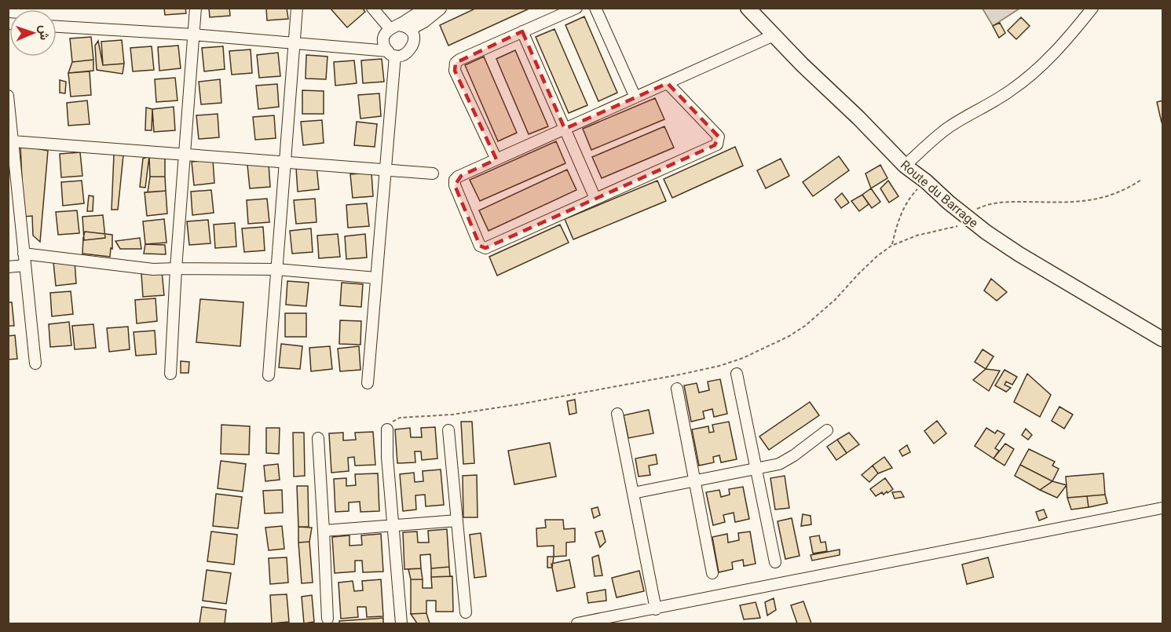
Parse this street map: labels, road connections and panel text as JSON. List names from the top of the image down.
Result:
{
  "streets": {
    "main road": ["Route du Barrage"]
  },
  "north": "right"
}
